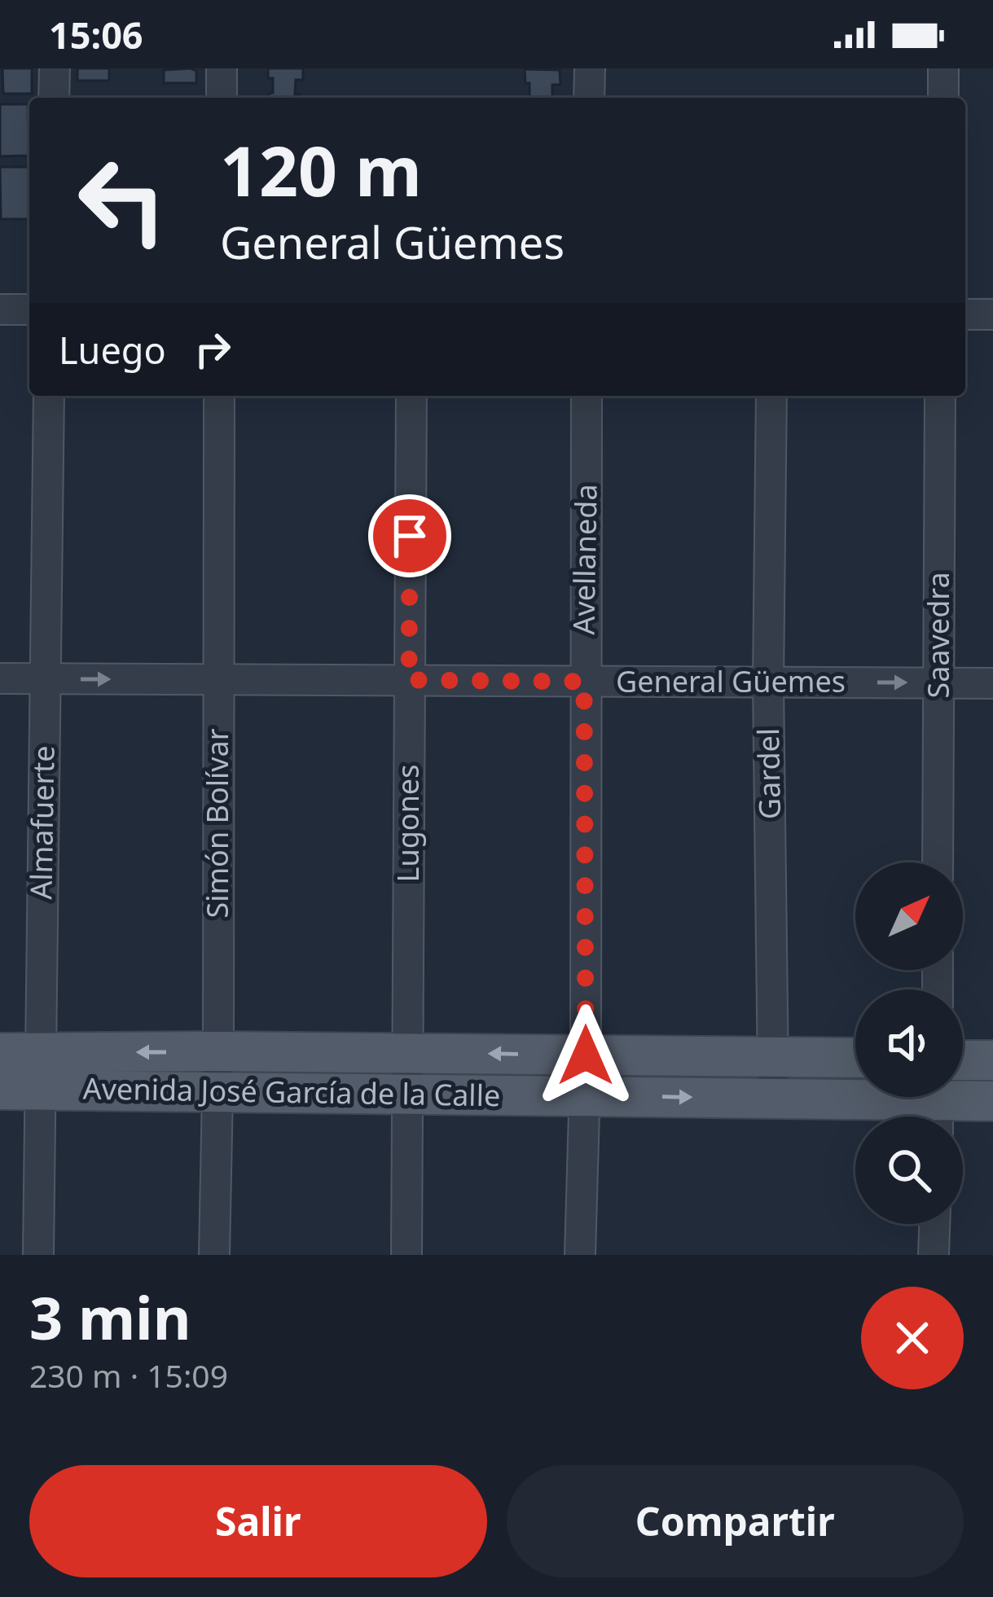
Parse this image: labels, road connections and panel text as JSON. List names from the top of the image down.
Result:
{
  "streets": {
    "main road": ["Avenida José García de la Calle"],
    "street": [
      "Avellaneda",
      "Saavedra",
      "General Güemes",
      "Gardel",
      "Almafuerte",
      "Simón Bolívar",
      "Lugones"
    ]
  },
  "crossings": [
    ["Avellaneda", "General Güemes"],
    ["Avellaneda", "Avenida José García de la Calle"],
    ["Saavedra", "General Güemes"],
    ["General Güemes", "Gardel"],
    ["General Güemes", "Almafuerte"],
    ["General Güemes", "Simón Bolívar"],
    ["General Güemes", "Lugones"],
    ["Gardel", "Avenida José García de la Calle"],
    ["Almafuerte", "Avenida José García de la Calle"],
    ["Simón Bolívar", "Avenida José García de la Calle"],
    ["Lugones", "Avenida José García de la Calle"]
  ],
  "north": "top right",
  "page": {
    "status": "15:06",
    "turn": ["120 m", "General Güemes"],
    "then": "Luego",
    "heading": ["3 min", "230 m · 15:09"],
    "buttons": ["Salir", "Compartir"]
  }
}
